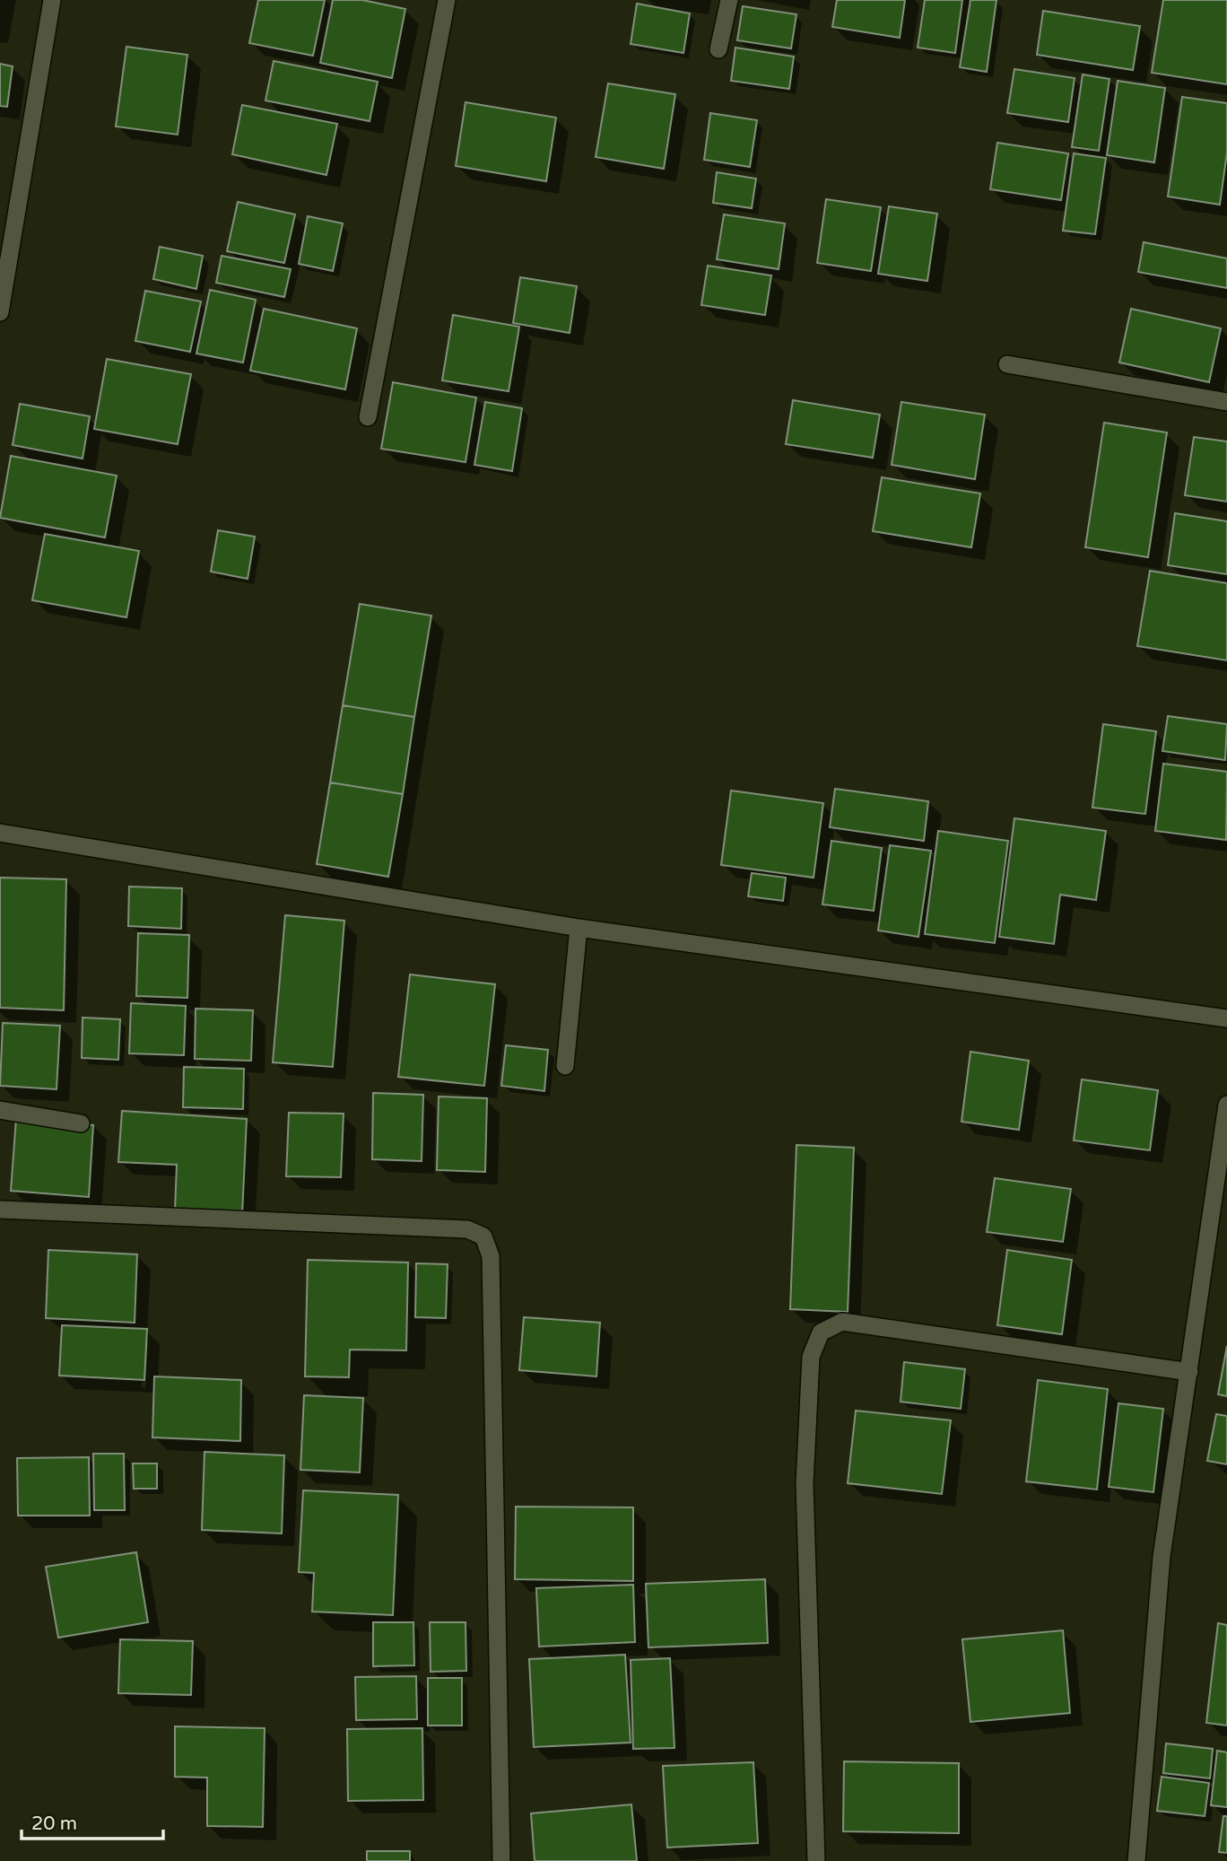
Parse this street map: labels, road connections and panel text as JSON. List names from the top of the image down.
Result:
{
  "scale_bar": "20 m"
}
